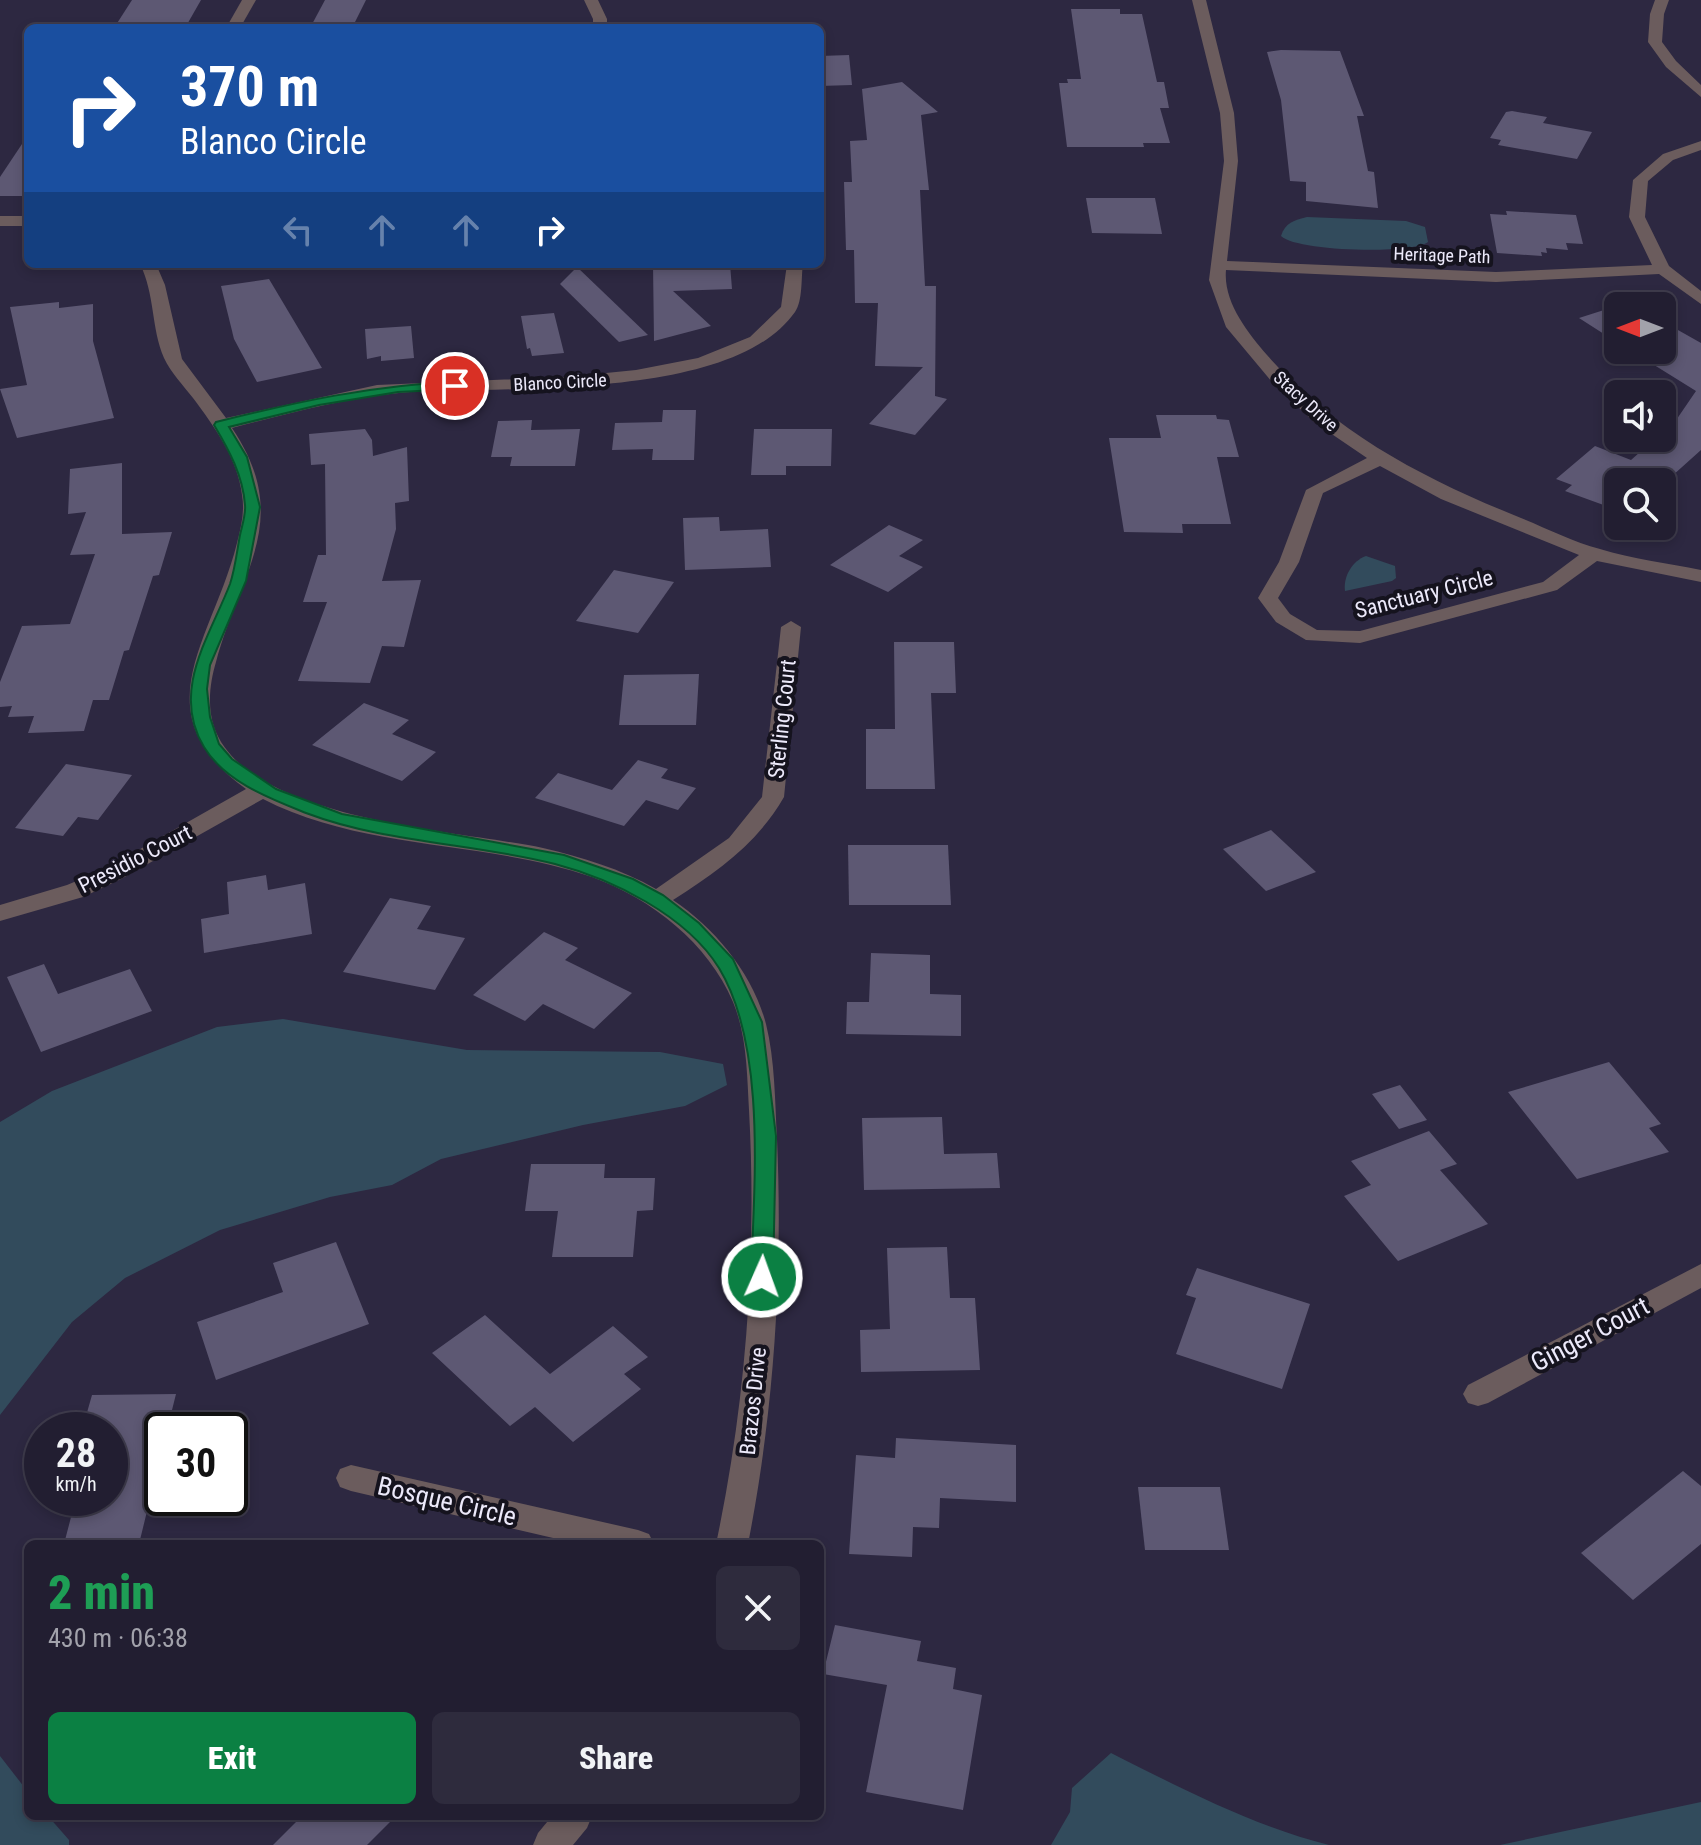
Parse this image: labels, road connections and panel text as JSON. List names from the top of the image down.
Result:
{
  "streets": {
    "street": [
      "Heritage Path",
      "Blanco Circle",
      "Stacy Drive",
      "Sanctuary Circle",
      "Sterling Court",
      "Presidio Court",
      "Ginger Court",
      "Brazos Drive",
      "Bosque Circle"
    ]
  },
  "crossings": [
    ["Heritage Path", "Stacy Drive"],
    ["Blanco Circle", "Brazos Drive"],
    ["Stacy Drive", "Sanctuary Circle"],
    ["Sterling Court", "Brazos Drive"],
    ["Presidio Court", "Brazos Drive"]
  ],
  "north": "left",
  "page": {
    "turn": ["370 m", "Blanco Circle"],
    "speed": "28 km/h",
    "limit": "30",
    "heading": ["2 min", "430 m · 06:38"],
    "buttons": ["Exit", "Share"]
  }
}
